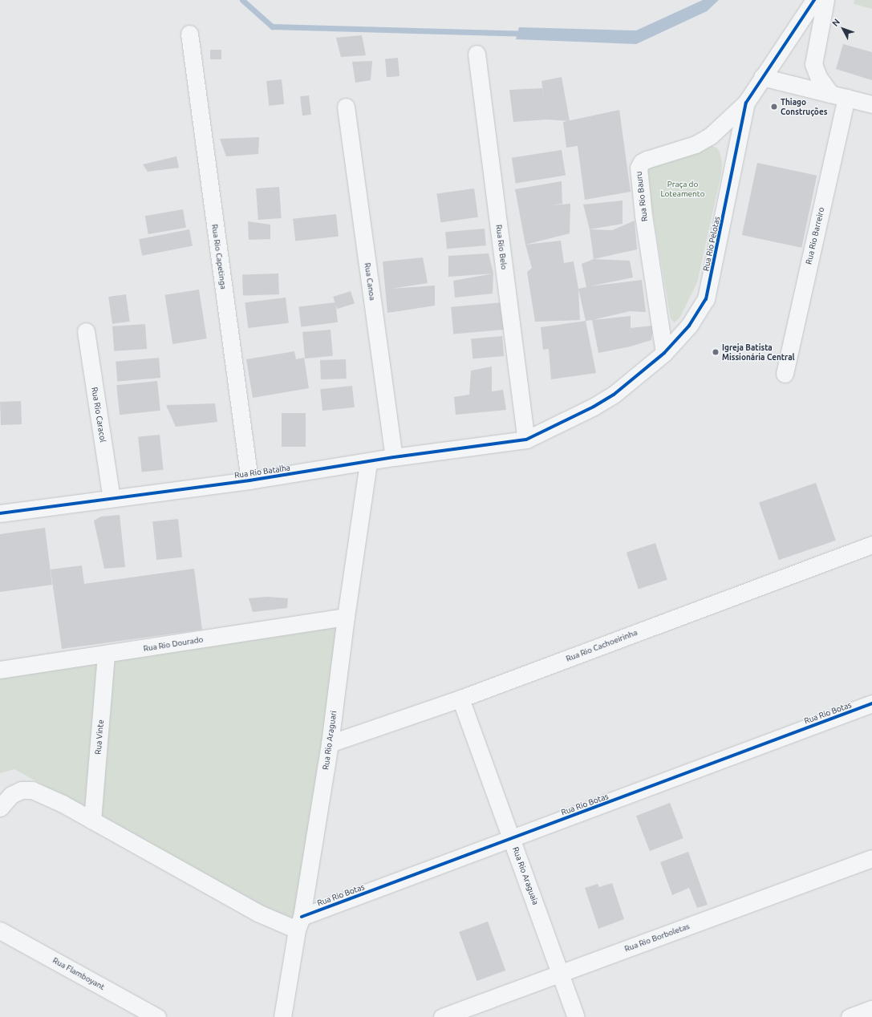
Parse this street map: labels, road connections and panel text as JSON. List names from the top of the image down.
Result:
{
  "streets": {
    "street": [
      "Rua Rio Bauru",
      "Rua Rio Barreiro",
      "Rua Rio Pelotas",
      "Rua Rio Belo",
      "Rua Rio Capetinga",
      "Rua Canoa",
      "Rua Rio Caracol",
      "Rua Rio Batalha",
      "Rua Rio Dourado",
      "Rua Rio Cachoeirinha",
      "Rua Rio Botas",
      "Rua Vinte",
      "Rua Rio Araguari",
      "Rua Rio Araguaia",
      "Rua Rio Borboletas",
      "Rua Flamboyant"
    ]
  },
  "crossings": [
    ["Rua Rio Bauru", "Rua Rio Pelotas"],
    ["Rua Rio Pelotas", "Rua Rio Belo"],
    ["Rua Rio Pelotas", "Rua Rio Batalha"],
    ["Rua Rio Belo", "Rua Rio Batalha"],
    ["Rua Rio Capetinga", "Rua Rio Batalha"],
    ["Rua Canoa", "Rua Rio Batalha"],
    ["Rua Rio Caracol", "Rua Rio Batalha"],
    ["Rua Rio Batalha", "Rua Rio Araguari"],
    ["Rua Rio Dourado", "Rua Vinte"],
    ["Rua Rio Dourado", "Rua Rio Araguari"],
    ["Rua Rio Cachoeirinha", "Rua Rio Araguari"],
    ["Rua Rio Cachoeirinha", "Rua Rio Araguaia"],
    ["Rua Rio Botas", "Rua Rio Araguari"],
    ["Rua Rio Botas", "Rua Rio Araguaia"],
    ["Rua Rio Araguaia", "Rua Rio Borboletas"]
  ],
  "parks": ["Praça do Loteamento"],
  "places": ["Thiago Construções", "Igreja Batista Missionária Central"],
  "north": "top left"
}
